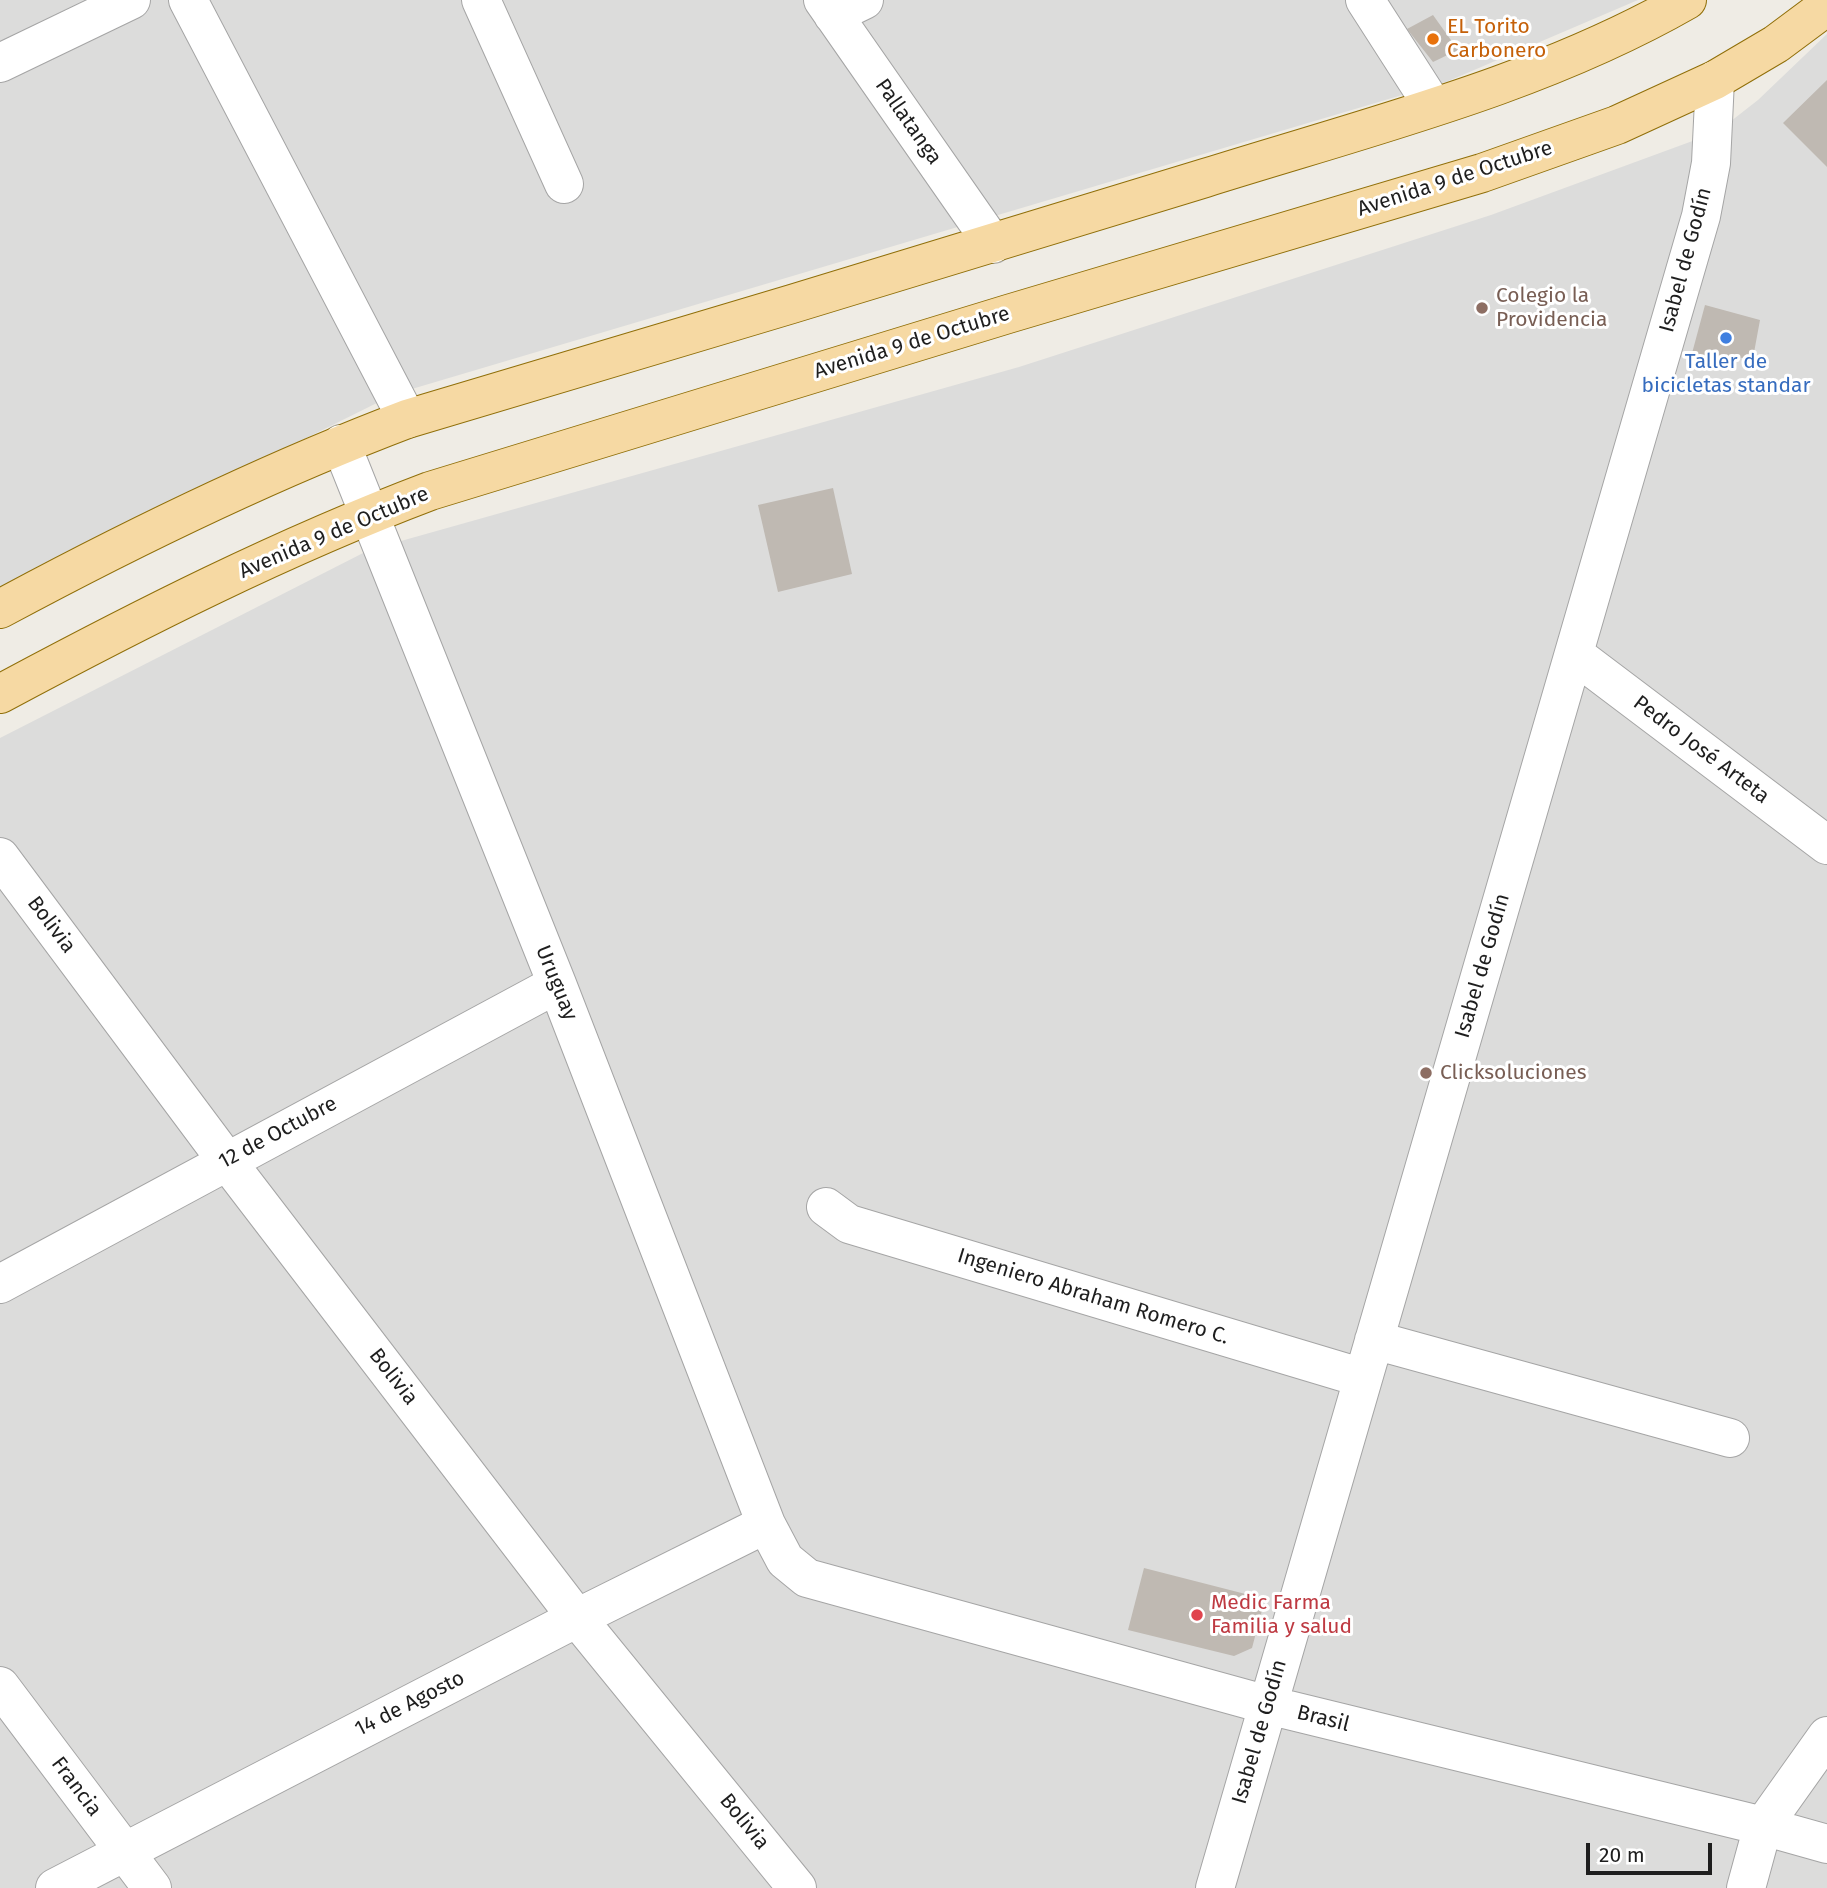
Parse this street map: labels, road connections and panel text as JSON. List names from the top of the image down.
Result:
{
  "streets": {
    "main road": ["Avenida 9 de Octubre"],
    "street": [
      "Pallatanga",
      "Isabel de Godín",
      "Pedro José Arteta",
      "Bolivia",
      "Uruguay",
      "12 de Octubre",
      "Ingeniero Abraham Romero C.",
      "14 de Agosto",
      "Brasil",
      "Francia"
    ]
  },
  "crossings": [
    ["Avenida 9 de Octubre", "Isabel de Godín"],
    ["Avenida 9 de Octubre", "Uruguay"],
    ["Isabel de Godín", "Pedro José Arteta"],
    ["Isabel de Godín", "Ingeniero Abraham Romero C."],
    ["Isabel de Godín", "Brasil"],
    ["Bolivia", "12 de Octubre"],
    ["Bolivia", "14 de Agosto"],
    ["Uruguay", "12 de Octubre"],
    ["Uruguay", "14 de Agosto"],
    ["Uruguay", "Brasil"],
    ["14 de Agosto", "Brasil"],
    ["14 de Agosto", "Francia"]
  ],
  "places": [
    "EL Torito Carbonero",
    "Colegio la Providencia",
    "Taller de bicicletas standar",
    "Clicksoluciones",
    "Medic Farma Familia y salud"
  ],
  "scale_bar": "20 m"
}
